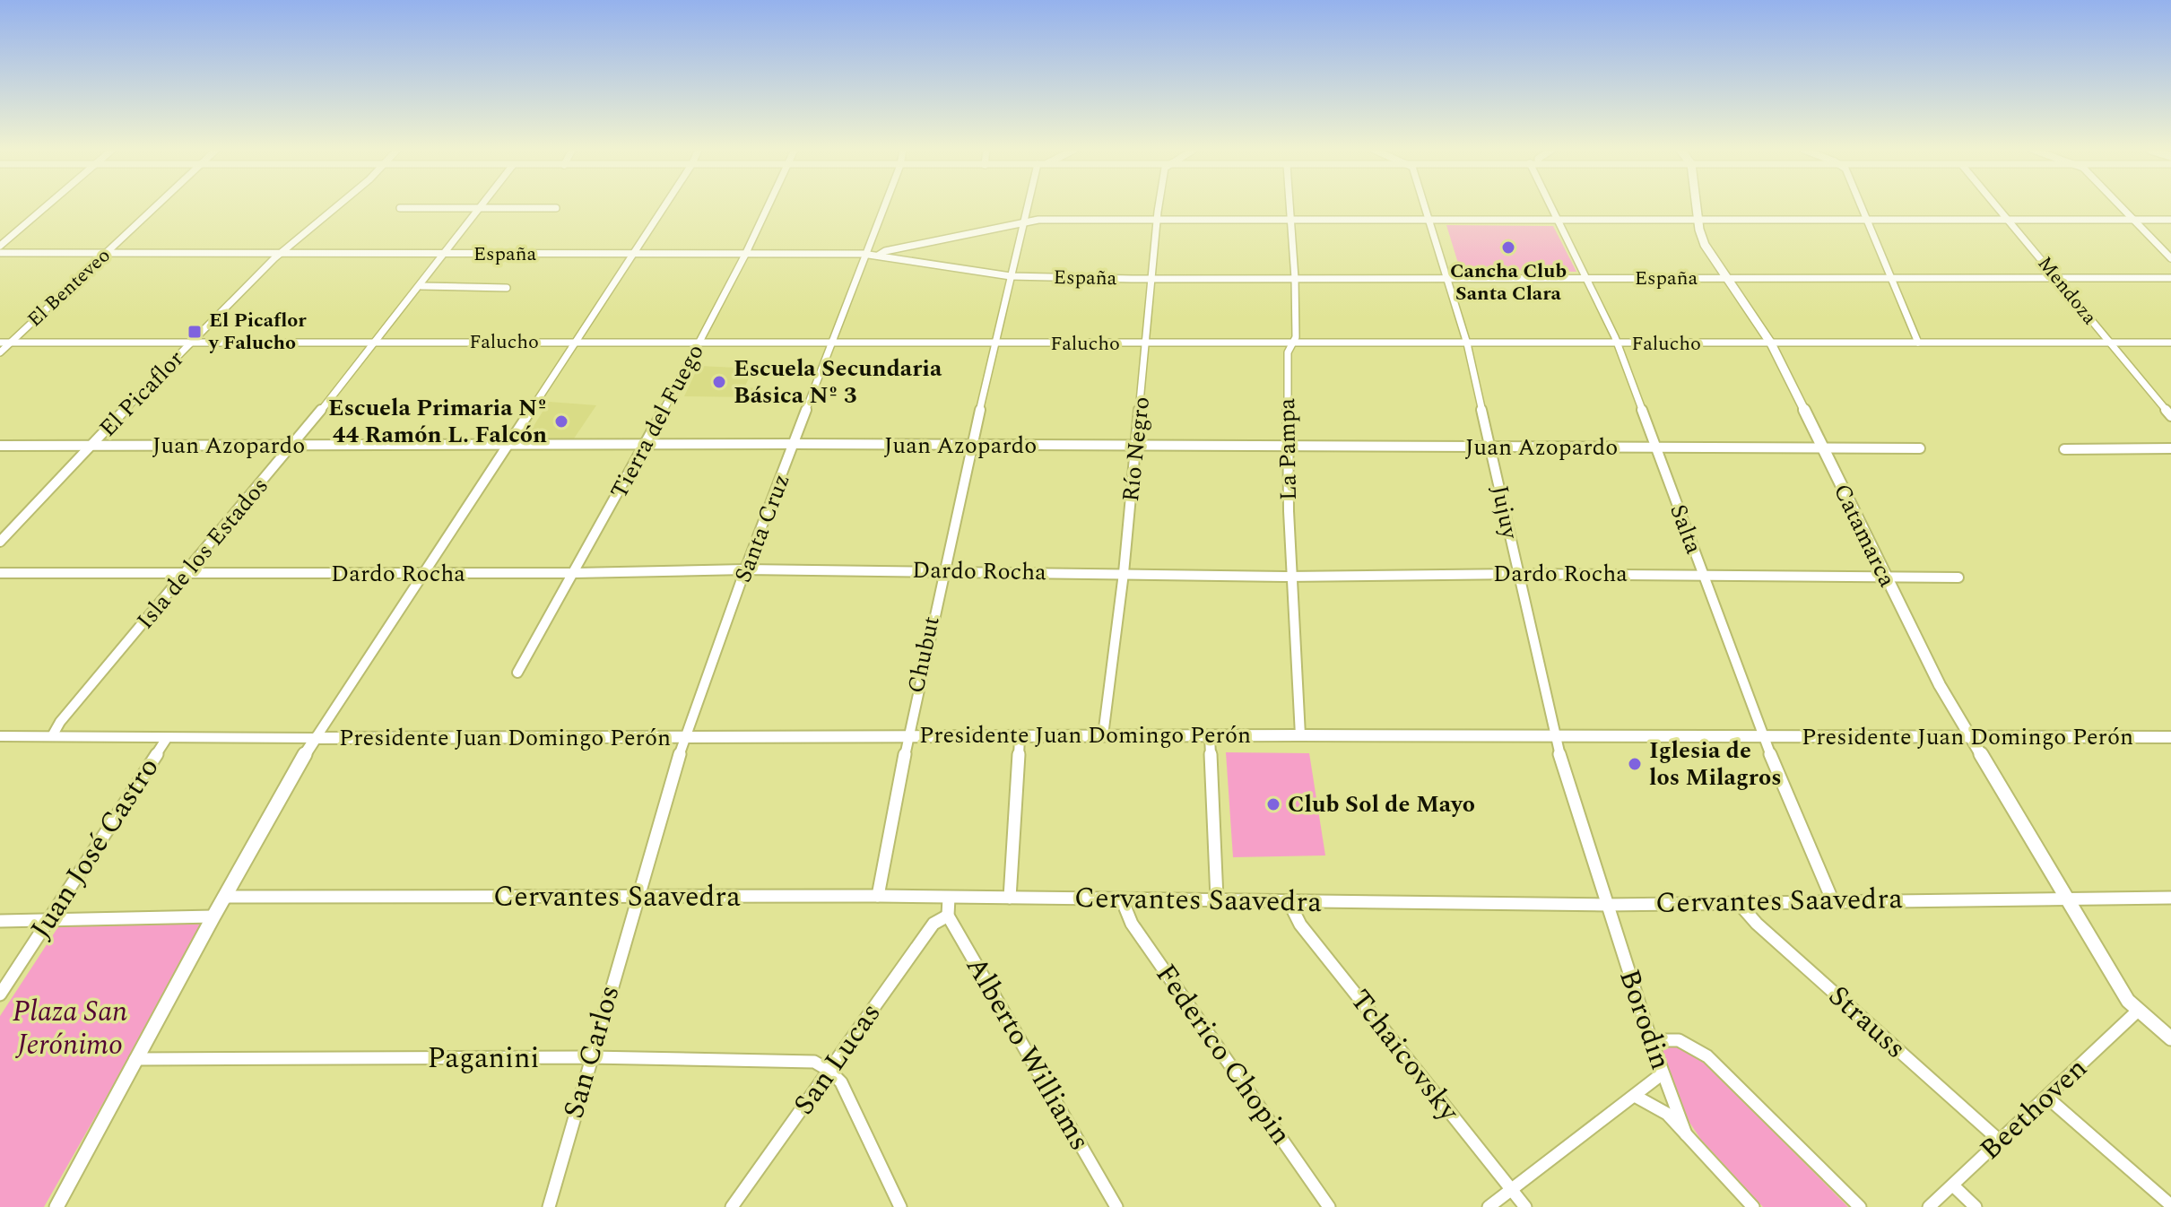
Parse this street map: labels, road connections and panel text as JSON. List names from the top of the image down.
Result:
{
  "streets": {
    "street": [
      "España",
      "El Benteveo",
      "Mendoza",
      "Falucho",
      "El Picaflor",
      "Tierra del Fuego",
      "Juan Azopardo",
      "Río Negro",
      "La Pampa",
      "Jujuy",
      "Santa Cruz",
      "Salta",
      "Catamarca",
      "Isla de los Estados",
      "Dardo Rocha",
      "Chubut",
      "Presidente Juan Domingo Perón",
      "Juan José Castro",
      "Cervantes Saavedra",
      "Borodin",
      "Strauss",
      "San Carlos",
      "Alberto Williams",
      "Federico Chopin",
      "Tchaicovsky",
      "Paganini",
      "San Lucas",
      "Beethoven"
    ]
  },
  "crossings": [
    ["España", "El Benteveo"],
    ["España", "Mendoza"],
    ["España", "El Picaflor"],
    ["España", "Tierra del Fuego"],
    ["España", "Río Negro"],
    ["España", "La Pampa"],
    ["España", "Jujuy"],
    ["España", "Santa Cruz"],
    ["España", "Salta"],
    ["España", "Catamarca"],
    ["España", "Isla de los Estados"],
    ["España", "Chubut"],
    ["El Benteveo", "Falucho"],
    ["Mendoza", "Falucho"],
    ["Falucho", "El Picaflor"],
    ["Falucho", "Tierra del Fuego"],
    ["Falucho", "Río Negro"],
    ["Falucho", "La Pampa"],
    ["Falucho", "Jujuy"],
    ["Falucho", "Santa Cruz"],
    ["Falucho", "Salta"],
    ["Falucho", "Catamarca"],
    ["Falucho", "Isla de los Estados"],
    ["Falucho", "Chubut"],
    ["El Picaflor", "Juan Azopardo"],
    ["Tierra del Fuego", "Juan Azopardo"],
    ["Tierra del Fuego", "Dardo Rocha"],
    ["Juan Azopardo", "Río Negro"],
    ["Juan Azopardo", "La Pampa"],
    ["Juan Azopardo", "Jujuy"],
    ["Juan Azopardo", "Santa Cruz"],
    ["Juan Azopardo", "Salta"],
    ["Juan Azopardo", "Catamarca"],
    ["Juan Azopardo", "Isla de los Estados"],
    ["Juan Azopardo", "Chubut"],
    ["Río Negro", "Dardo Rocha"],
    ["Río Negro", "Presidente Juan Domingo Perón"],
    ["La Pampa", "Dardo Rocha"],
    ["La Pampa", "Presidente Juan Domingo Perón"],
    ["Jujuy", "Dardo Rocha"],
    ["Jujuy", "Presidente Juan Domingo Perón"],
    ["Jujuy", "Cervantes Saavedra"],
    ["Jujuy", "Borodin"],
    ["Santa Cruz", "Dardo Rocha"],
    ["Santa Cruz", "Presidente Juan Domingo Perón"],
    ["Santa Cruz", "Cervantes Saavedra"],
    ["Santa Cruz", "San Carlos"],
    ["Salta", "Dardo Rocha"],
    ["Salta", "Presidente Juan Domingo Perón"],
    ["Salta", "Cervantes Saavedra"],
    ["Catamarca", "Dardo Rocha"],
    ["Catamarca", "Presidente Juan Domingo Perón"],
    ["Catamarca", "Cervantes Saavedra"],
    ["Catamarca", "Beethoven"],
    ["Isla de los Estados", "Dardo Rocha"],
    ["Isla de los Estados", "Presidente Juan Domingo Perón"],
    ["Dardo Rocha", "Chubut"],
    ["Chubut", "Presidente Juan Domingo Perón"],
    ["Chubut", "Cervantes Saavedra"],
    ["Presidente Juan Domingo Perón", "Juan José Castro"],
    ["Cervantes Saavedra", "Borodin"],
    ["Cervantes Saavedra", "Strauss"],
    ["Cervantes Saavedra", "San Carlos"],
    ["Cervantes Saavedra", "Federico Chopin"],
    ["Cervantes Saavedra", "Tchaicovsky"],
    ["Strauss", "Beethoven"],
    ["San Carlos", "Paganini"],
    ["Alberto Williams", "San Lucas"],
    ["Paganini", "San Lucas"]
  ],
  "parks": ["Plaza San Jerónimo"],
  "places": {
    "other": [
      "Cancha Club Santa Clara",
      "Escuela Secundaria Básica Nº 3",
      "Escuela Primaria Nº 44 Ramón L. Falcón",
      "Iglesia de los Milagros",
      "Club Sol de Mayo"
    ],
    "transit": ["El Picaflor y Falucho"]
  }
}
